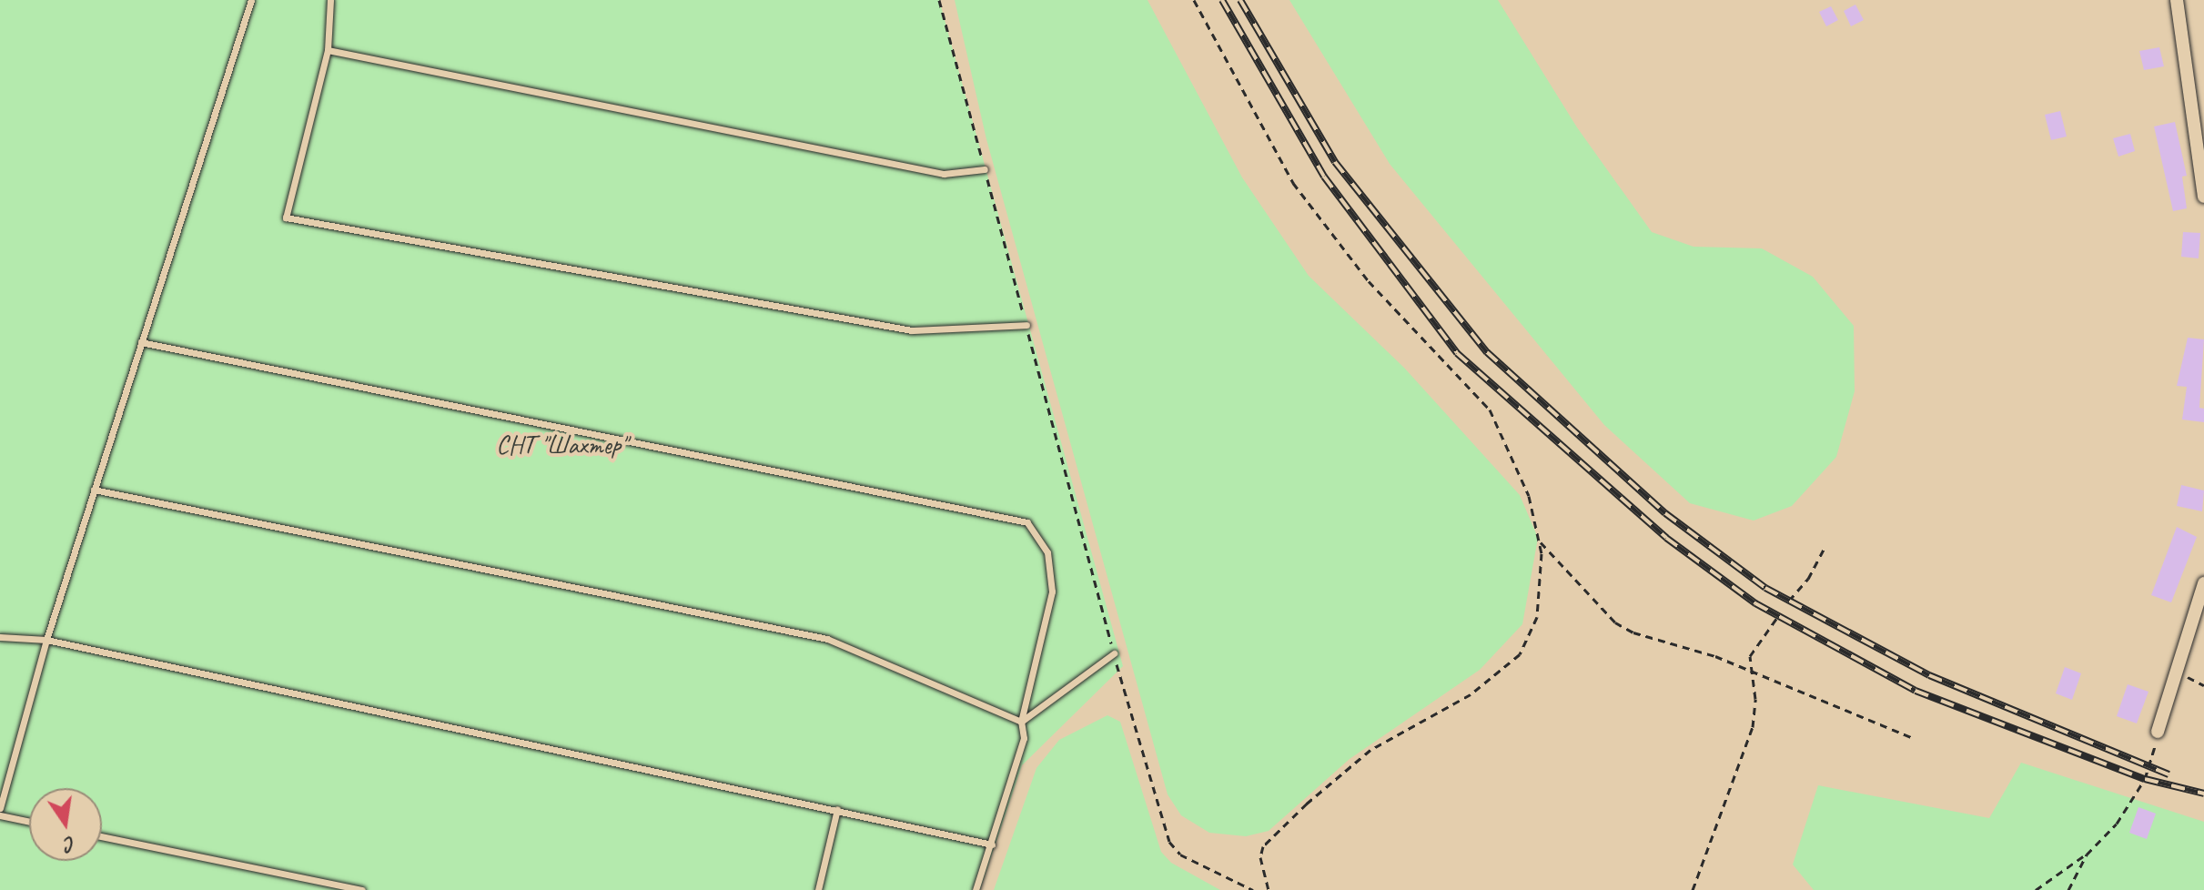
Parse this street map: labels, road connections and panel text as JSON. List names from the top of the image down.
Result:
{
  "parks": ["СНТ \"Шахтер\""],
  "north": "bottom"
}
